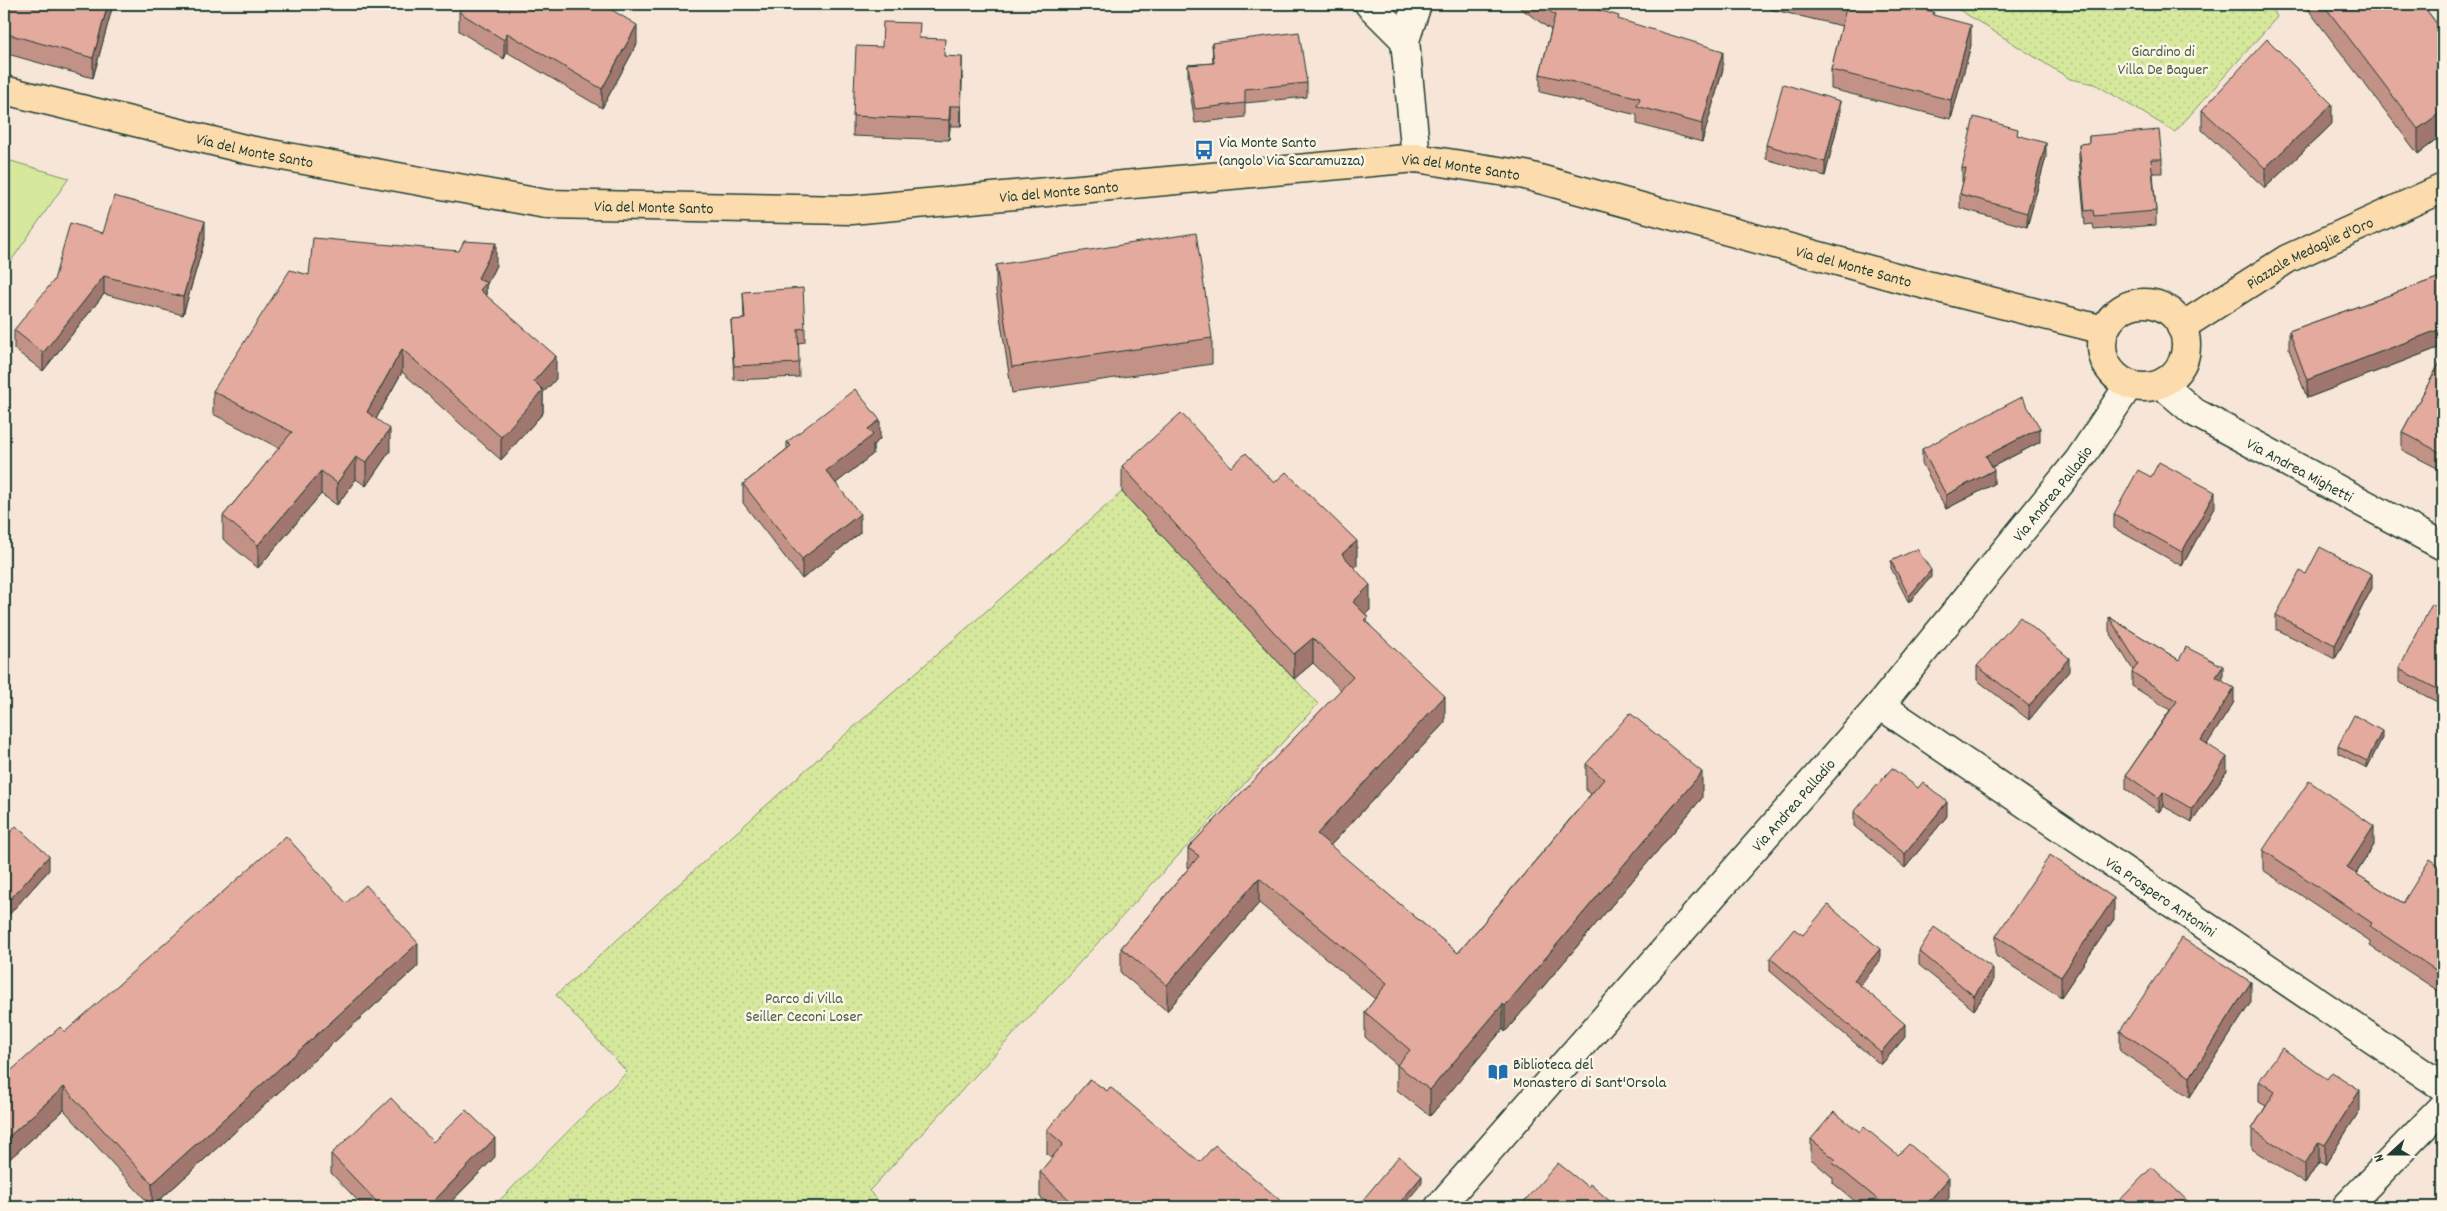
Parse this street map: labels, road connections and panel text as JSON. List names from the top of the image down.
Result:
{
  "streets": {
    "main road": ["Via del Monte Santo", "Piazzale Medaglie d'Oro"],
    "street": ["Via Andrea Mighetti", "Via Andrea Palladio", "Via Prospero Antonini"]
  },
  "crossings": [
    ["Via del Monte Santo", "Piazzale Medaglie d'Oro"],
    ["Via del Monte Santo", "Via Andrea Mighetti"],
    ["Via del Monte Santo", "Via Andrea Palladio"],
    ["Piazzale Medaglie d'Oro", "Via Andrea Mighetti"],
    ["Piazzale Medaglie d'Oro", "Via Andrea Palladio"],
    ["Via Andrea Mighetti", "Via Andrea Palladio"],
    ["Via Andrea Palladio", "Via Prospero Antonini"]
  ],
  "parks": ["Giardino di Villa De Baguer", "Parco di Villa Seiller Ceconi Loser"],
  "places": {
    "bus stop": ["Via Monte Santo (angolo Via Scaramuzza)"],
    "library": ["Biblioteca del Monastero di Sant'Orsola"]
  },
  "north": "left"
}
